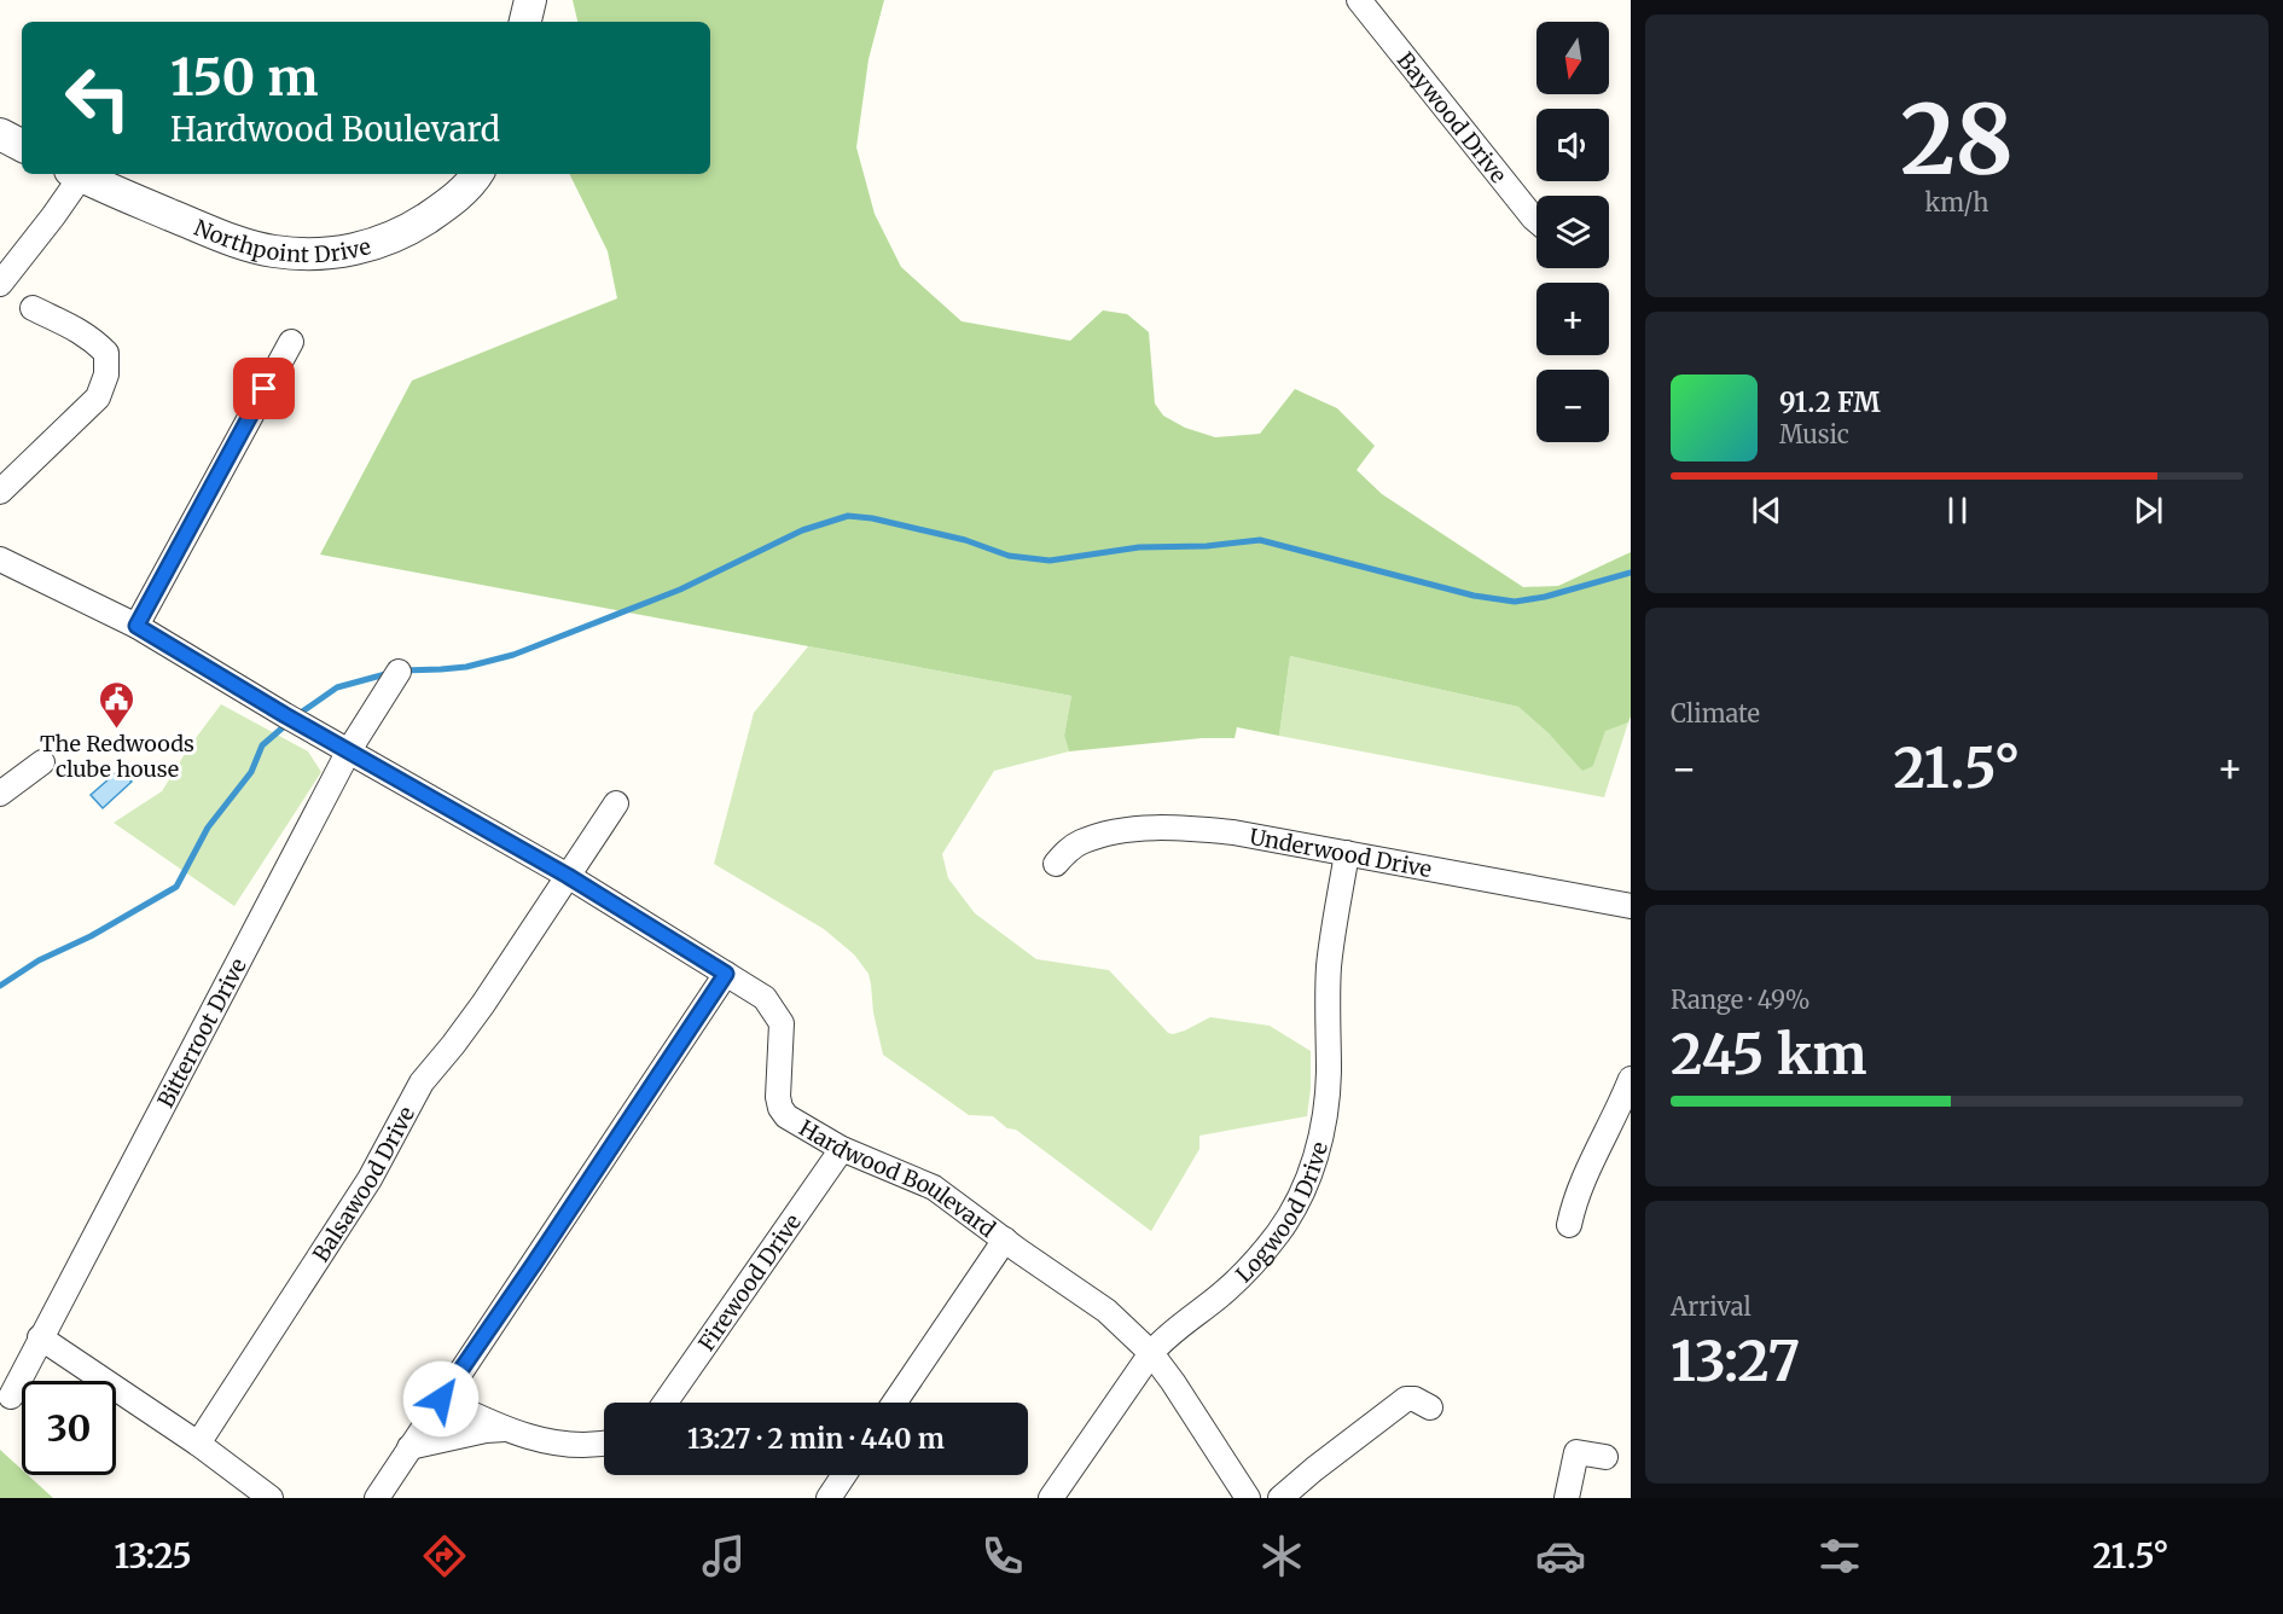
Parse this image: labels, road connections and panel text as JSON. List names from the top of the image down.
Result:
{
  "streets": {
    "street": [
      "Baywood Drive",
      "Northpoint Drive",
      "Underwood Drive",
      "Bitterroot Drive",
      "Hardwood Boulevard",
      "Balsawood Drive",
      "Logwood Drive",
      "Firewood Drive"
    ]
  },
  "crossings": [
    ["Underwood Drive", "Logwood Drive"],
    ["Bitterroot Drive", "Hardwood Boulevard"],
    ["Hardwood Boulevard", "Balsawood Drive"],
    ["Hardwood Boulevard", "Logwood Drive"],
    ["Hardwood Boulevard", "Firewood Drive"]
  ],
  "places": {
    "public building": ["The Redwoods clube house"]
  },
  "north": "bottom",
  "page": {
    "tile": [
      ["28", "km/h"],
      "Climate",
      ["Range · 49%", "245 km"],
      ["Arrival", "13:27"]
    ],
    "map_buttons": ["+", "−"],
    "turn": ["150 m", "Hardwood Boulevard"],
    "song": ["91.2 FM", "Music"],
    "heat": ["−", "21.5°", "+"],
    "limit": "30",
    "trip": "13:27 · 2 min · 440 m",
    "tabs": ["13:25", "21.5°"]
  }
}
